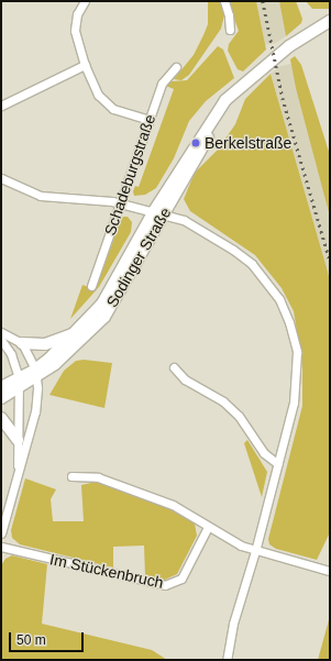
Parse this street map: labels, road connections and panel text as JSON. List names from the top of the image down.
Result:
{
  "streets": {
    "main road": ["Sodinger Straße"],
    "street": ["Schadeburgstraße", "Im Stückenbruch"]
  },
  "places": ["Berkelstraße"],
  "scale_bar": "50 m"
}
